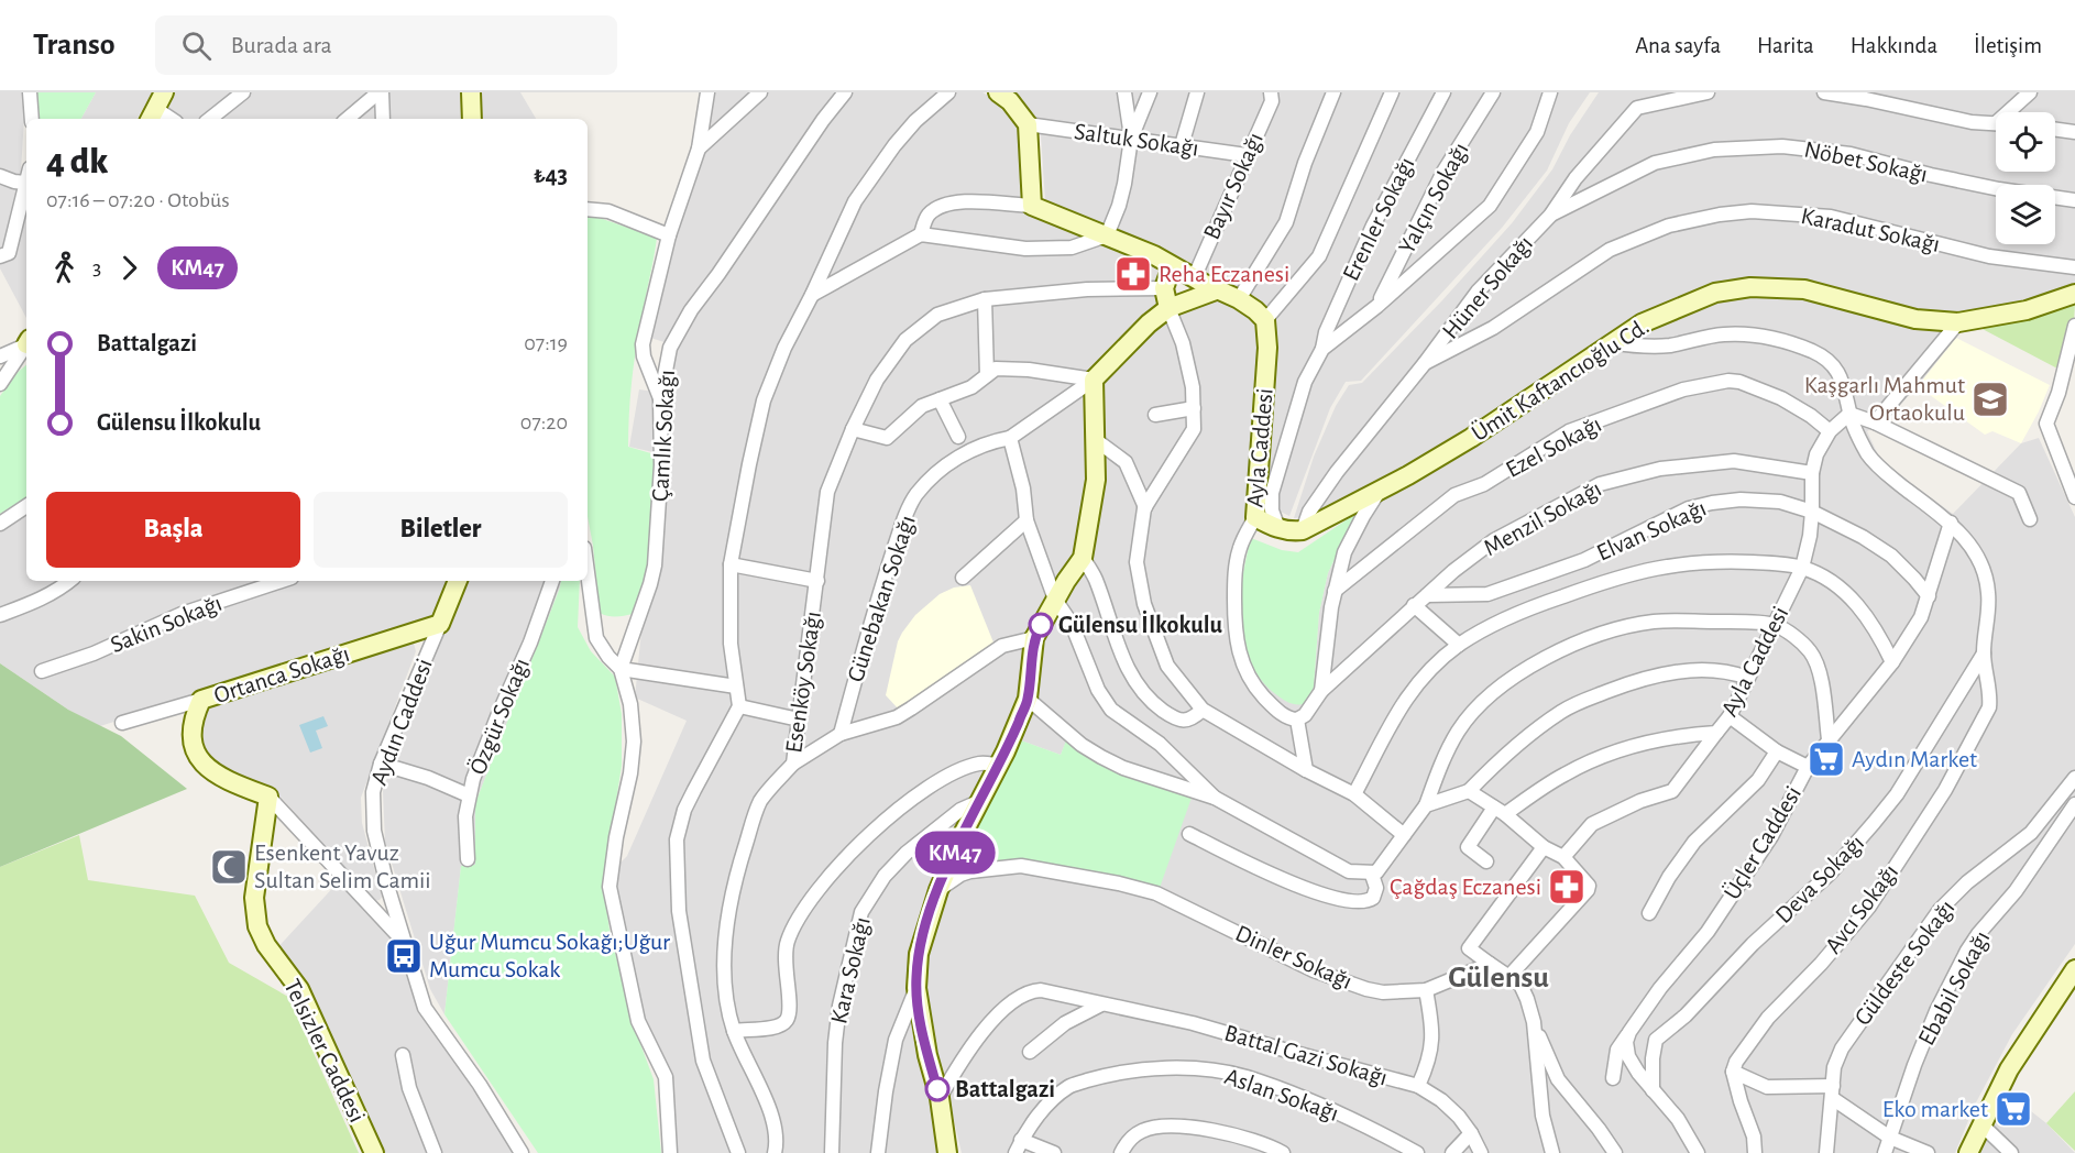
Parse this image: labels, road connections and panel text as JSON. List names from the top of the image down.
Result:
{
  "streets": {
    "street": [
      "Saltuk Sokağı",
      "Nöbet Sokağı",
      "Bayır Sokağı",
      "Yalçın Sokağı",
      "Erenler Sokağı",
      "Karadut Sokağı",
      "Hüner Sokağı",
      "Ümit Kaftancıoğlu Cd.",
      "Çamlık Sokağı",
      "Ezel Sokağı",
      "Ayla Caddesi",
      "Menzil Sokağı",
      "Elvan Sokağı",
      "Günebakan Sokağı",
      "Sakin Sokağı",
      "Ortanca Sokağı",
      "Esenköy Sokağı",
      "Özgür Sokağı",
      "Aydın Caddesi",
      "Üçler Caddesi",
      "Deva Sokağı",
      "Avcı Sokağı",
      "Dinler Sokağı",
      "Güldeste Sokağı",
      "Kara Sokağı",
      "Ebabil Sokağı",
      "Telsizler Caddesi",
      "Battal Gazi Sokağı",
      "Aslan Sokağı"
    ]
  },
  "crossings": [
    ["Saltuk Sokağı", "Bayır Sokağı"],
    ["Nöbet Sokağı", "Hüner Sokağı"],
    ["Yalçın Sokağı", "Erenler Sokağı"],
    ["Karadut Sokağı", "Hüner Sokağı"],
    ["Hüner Sokağı", "Ümit Kaftancıoğlu Cd."],
    ["Ezel Sokağı", "Ayla Caddesi"],
    ["Ayla Caddesi", "Menzil Sokağı"],
    ["Ayla Caddesi", "Elvan Sokağı"],
    ["Menzil Sokağı", "Elvan Sokağı"],
    ["Elvan Sokağı", "Üçler Caddesi"],
    ["Ortanca Sokağı", "Aydın Caddesi"],
    ["Deva Sokağı", "Avcı Sokağı"]
  ],
  "districts": ["Gülensu"],
  "places": {
    "pharmacy": ["Reha Eczanesi", "Çağdaş Eczanesi"],
    "school or university": ["Kaşgarlı Mahmut Ortaokulu"],
    "other": ["Gülensu İlkokulu", "Battalgazi"],
    "supermarket": ["Aydın Market", "Eko market"],
    "mosque": ["Esenkent Yavuz Sultan Selim Camii"],
    "bus stop": ["Uğur Mumcu Sokağı;Uğur Mumcu Sokak"]
  },
  "lines": ["bus line KM47"],
  "page": {
    "header": "Transo",
    "search": "Burada ara",
    "nav": [
      "Ana sayfa",
      "Harita",
      "Hakkında",
      "İletişim"
    ],
    "on_map": "KM47",
    "heading": ["4 dk", "07:16 – 07:20 · Otobüs", "₺43"],
    "legs": ["3", "KM47"],
    "list": [
      {
        "name": "Battalgazi",
        "value": "07:19"
      },
      {
        "name": "Gülensu İlkokulu",
        "value": "07:20"
      }
    ],
    "buttons": ["Başla", "Biletler"]
  }
}
